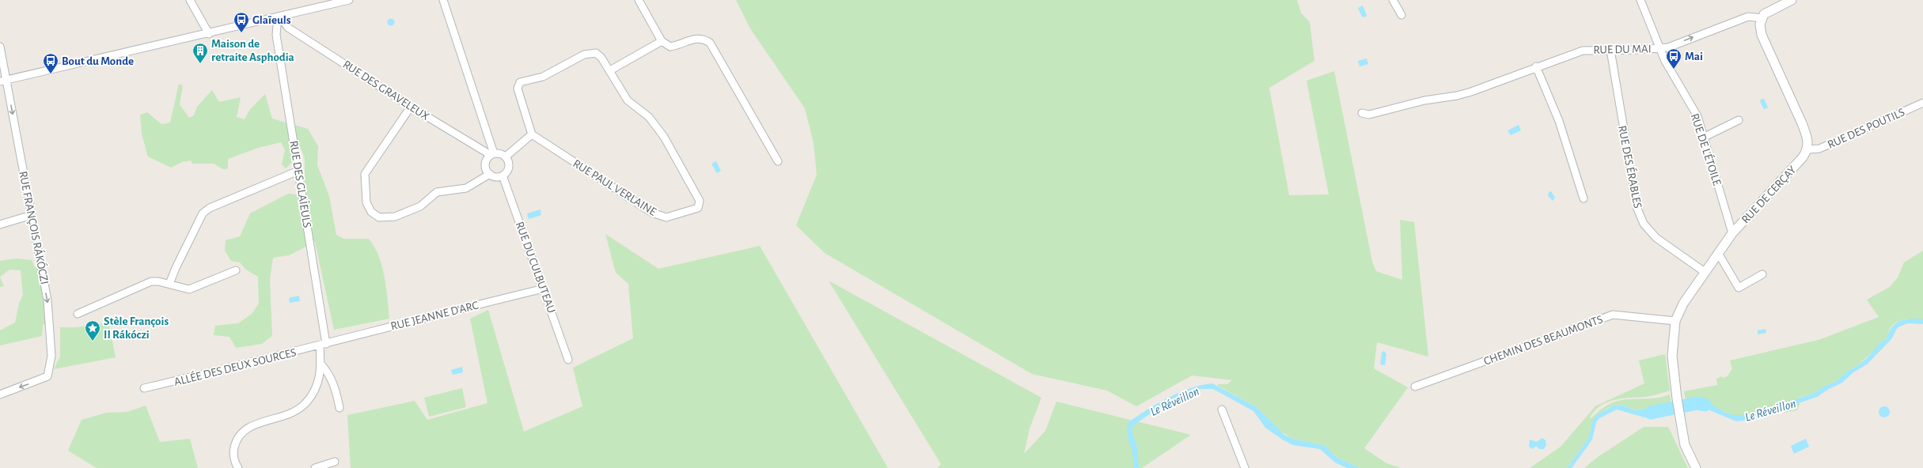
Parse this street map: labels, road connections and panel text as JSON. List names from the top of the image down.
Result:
{
  "streets": {
    "street": [
      "RUE DU MAI",
      "RUE DES GRAVELEUX",
      "RUE DES POUTILS",
      "RUE DE L'ÉTOILE",
      "RUE DES ÉRABLES",
      "RUE DES GLAÏEULS",
      "RUE PAUL VERLAINE",
      "RUE DE CERÇAY",
      "RUE FRANÇOIS RÁKÓCZI",
      "RUE DU CULBUTEAU",
      "RUE JEANNE D'ARC",
      "CHEMIN DES BEAUMONTS",
      "ALLÉE DES DEUX SOURCES"
    ]
  },
  "crossings": [
    ["RUE DU MAI", "RUE DE L'ÉTOILE"],
    ["RUE DU MAI", "RUE DES ÉRABLES"],
    ["RUE DES GRAVELEUX", "RUE DES GLAÏEULS"],
    ["RUE DES GRAVELEUX", "RUE DU CULBUTEAU"],
    ["RUE DES POUTILS", "RUE DE CERÇAY"],
    ["RUE DE L'ÉTOILE", "RUE DE CERÇAY"],
    ["RUE DES ÉRABLES", "RUE DE CERÇAY"],
    ["RUE DES GLAÏEULS", "RUE JEANNE D'ARC"],
    ["RUE DES GLAÏEULS", "ALLÉE DES DEUX SOURCES"],
    ["RUE DE CERÇAY", "CHEMIN DES BEAUMONTS"],
    ["RUE DU CULBUTEAU", "RUE JEANNE D'ARC"],
    ["RUE JEANNE D'ARC", "ALLÉE DES DEUX SOURCES"]
  ],
  "one_way": ["RUE FRANÇOIS RÁKÓCZI"],
  "water": ["Le Réveillon"],
  "places": {
    "bus stop": ["Glaïeuls", "Mai", "Bout du Monde"],
    "building": ["Maison de retraite Asphodia"],
    "place": ["Stèle François II Rákóczi"]
  }
}
